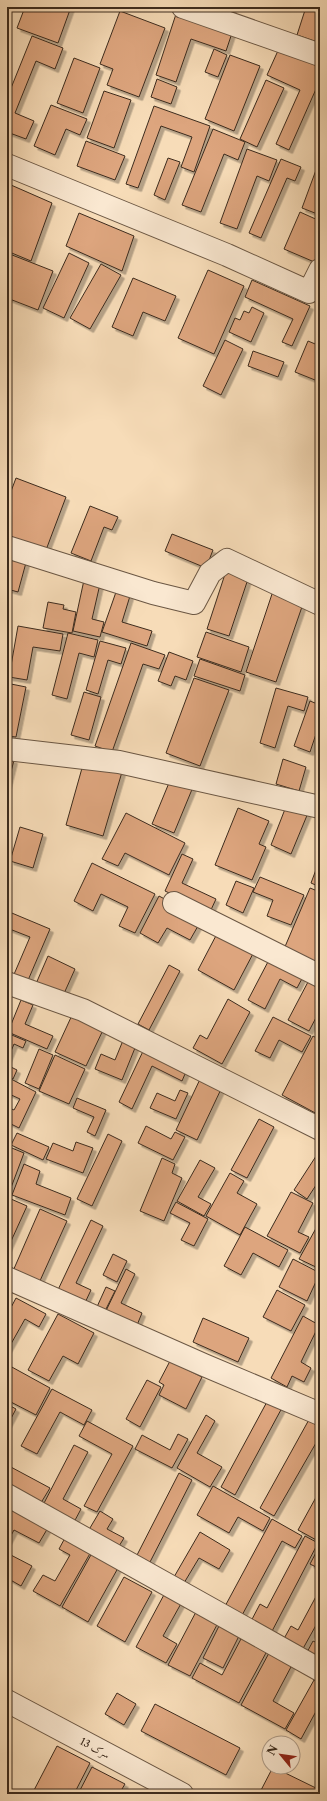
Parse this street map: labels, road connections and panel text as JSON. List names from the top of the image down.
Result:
{
  "streets": {
    "street": ["سرک 13"]
  },
  "north": "top left"
}
